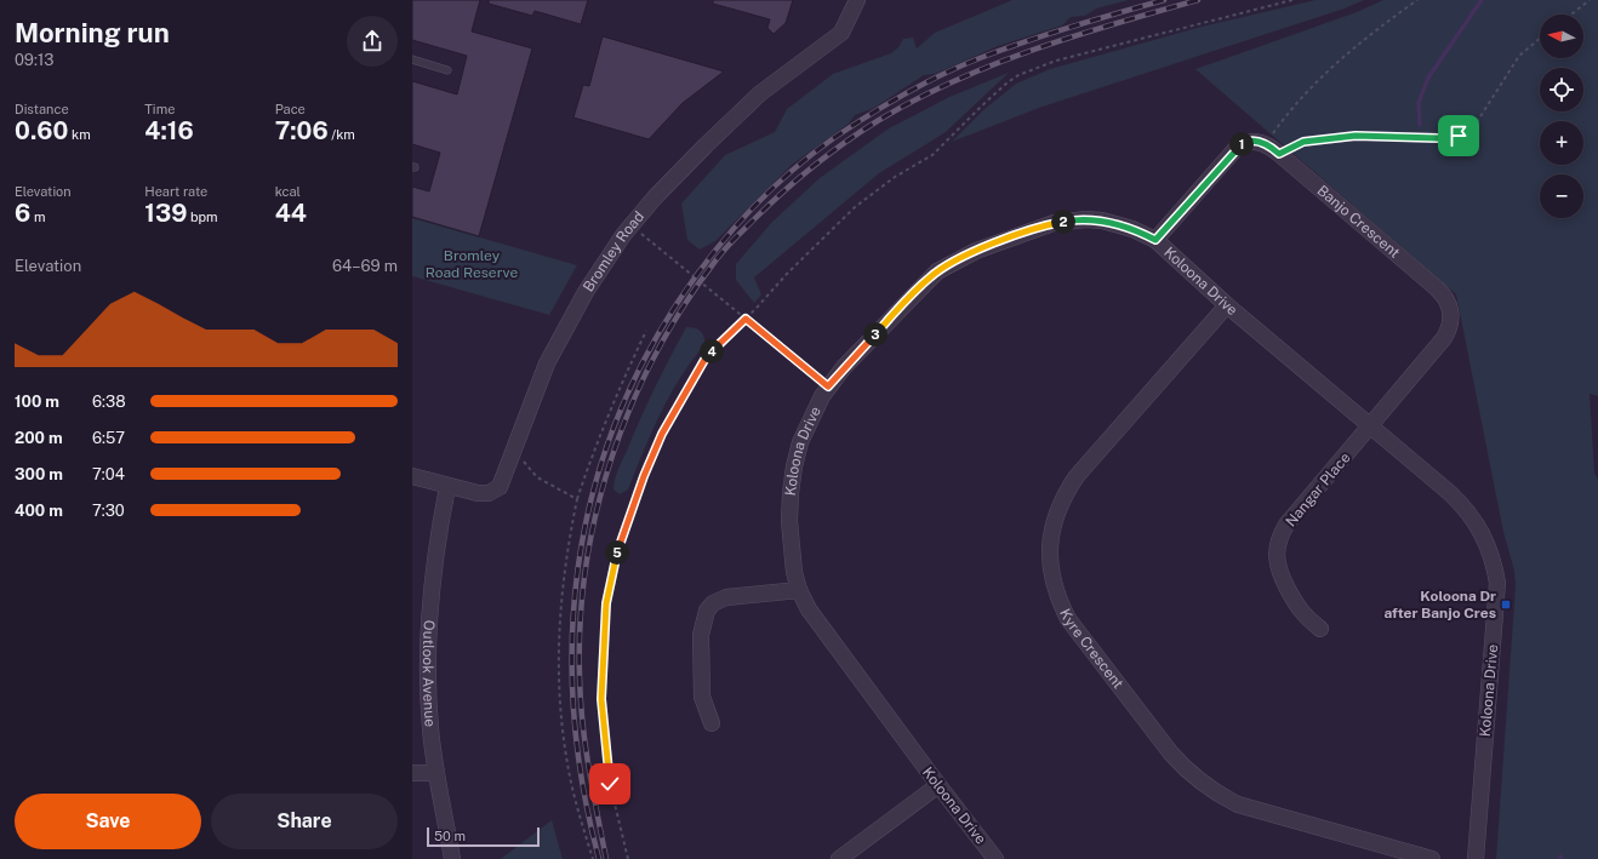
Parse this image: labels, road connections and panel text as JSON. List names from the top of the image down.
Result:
{
  "streets": {
    "street": [
      "Banjo Crescent",
      "Bromley Road",
      "Koloona Drive",
      "Nangar Place",
      "Kyre Crescent",
      "Outlook Avenue"
    ]
  },
  "crossings": [
    ["Banjo Crescent", "Koloona Drive"],
    ["Banjo Crescent", "Nangar Place"],
    ["Bromley Road", "Outlook Avenue"],
    ["Koloona Drive", "Nangar Place"],
    ["Koloona Drive", "Kyre Crescent"]
  ],
  "parks": ["Bromley Road Reserve"],
  "places": {
    "transit": ["Koloona Dr after Banjo Cres"]
  },
  "scale_bar": "50 m",
  "north": "left",
  "page": {
    "heading": ["Morning run", "09:13"],
    "map_buttons": ["+", "−"],
    "stats": [
      ["Distance", "0.60 km"],
      ["Time", "4:16"],
      ["Pace", "7:06 /km"],
      ["Elevation", "6 m"],
      ["Heart rate", "139 bpm"],
      ["kcal", "44"]
    ],
    "pins": [
      "1",
      "2",
      "3",
      "4",
      "5"
    ],
    "chart": ["Elevation", "64–69 m"],
    "list": [
      {
        "name": "100 m",
        "note": "6:38"
      },
      {
        "name": "200 m",
        "note": "6:57"
      },
      {
        "name": "300 m",
        "note": "7:04"
      },
      {
        "name": "400 m",
        "note": "7:30"
      }
    ],
    "buttons": ["Save", "Share"],
    "scale": "50 m"
  }
}
